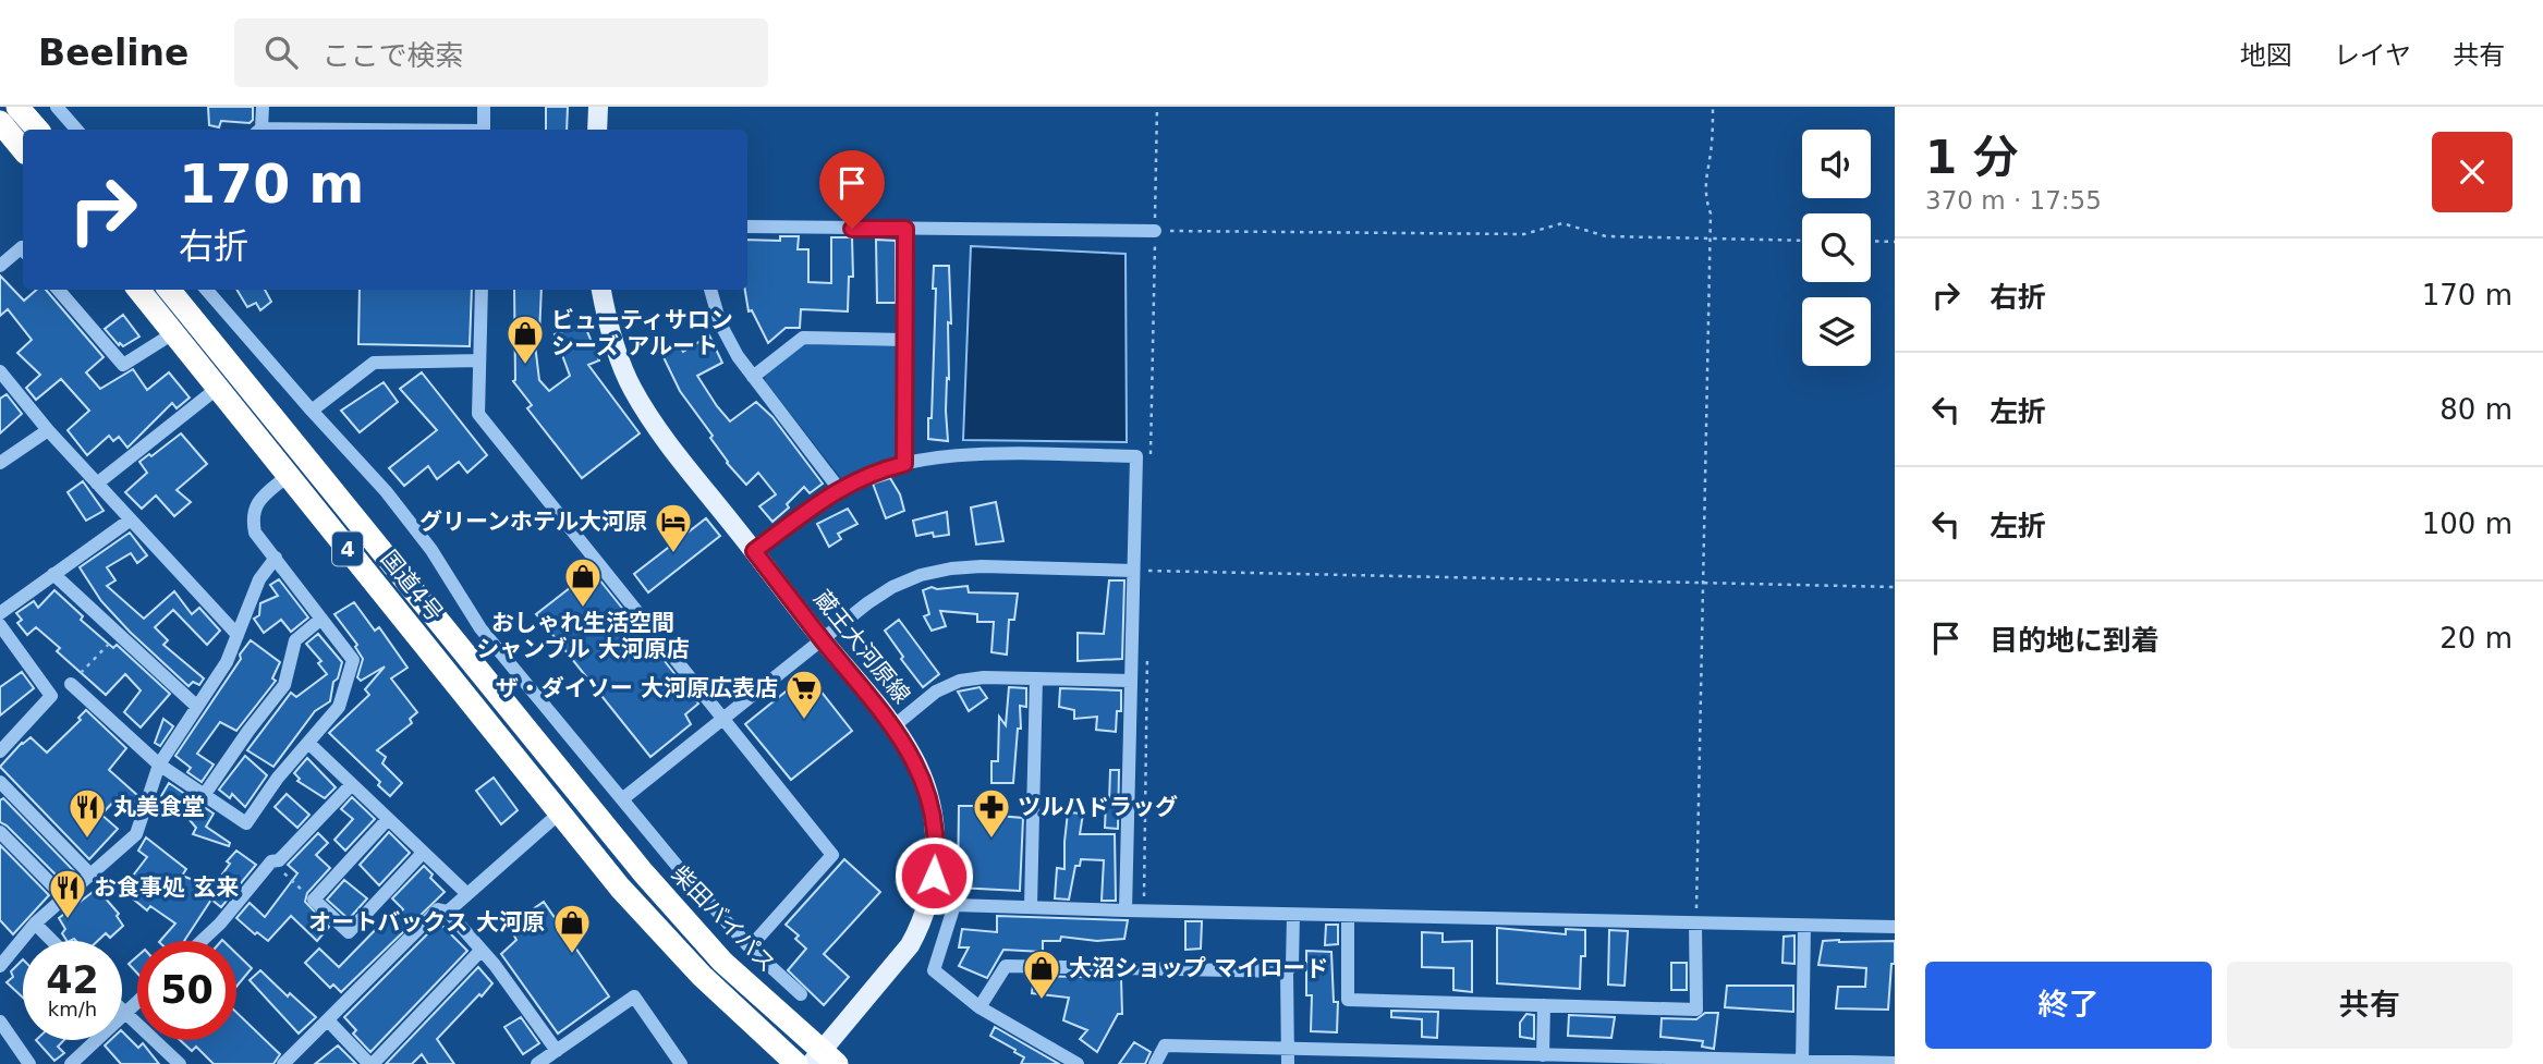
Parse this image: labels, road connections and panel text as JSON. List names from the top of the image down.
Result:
{
  "streets": {
    "highway": ["4", "国道4号", "柴田バイパス"],
    "main road": ["蔵王大河原線"]
  },
  "crossings": [
    ["4", "国道4号"],
    ["国道4号", "柴田バイパス"],
    ["蔵王大河原線", "柴田バイパス"]
  ],
  "places": {
    "shop": [
      "ビューティサロン シーズ アルート",
      "おしゃれ生活空間 シャンブル 大河原店",
      "オートバックス 大河原",
      "大沼ショップ マイロード"
    ],
    "hotel": ["グリーンホテル大河原"],
    "supermarket": ["ザ・ダイソー 大河原広表店"],
    "restaurant": ["丸美食堂", "お食事処 玄来"],
    "pharmacy": ["ツルハドラッグ"]
  },
  "page": {
    "header": "Beeline",
    "search": "ここで検索",
    "nav": ["地図", "レイヤ", "共有"],
    "heading": ["1 分", "370 m · 17:55"],
    "turn": ["170 m", "右折"],
    "list": [
      {
        "name": "右折",
        "value": "170 m"
      },
      {
        "name": "左折",
        "value": "80 m"
      },
      {
        "name": "左折",
        "value": "100 m"
      },
      {
        "name": "目的地に到着",
        "value": "20 m"
      }
    ],
    "speed": "42 km/h",
    "limit": "50",
    "buttons": ["終了", "共有"]
  }
}
